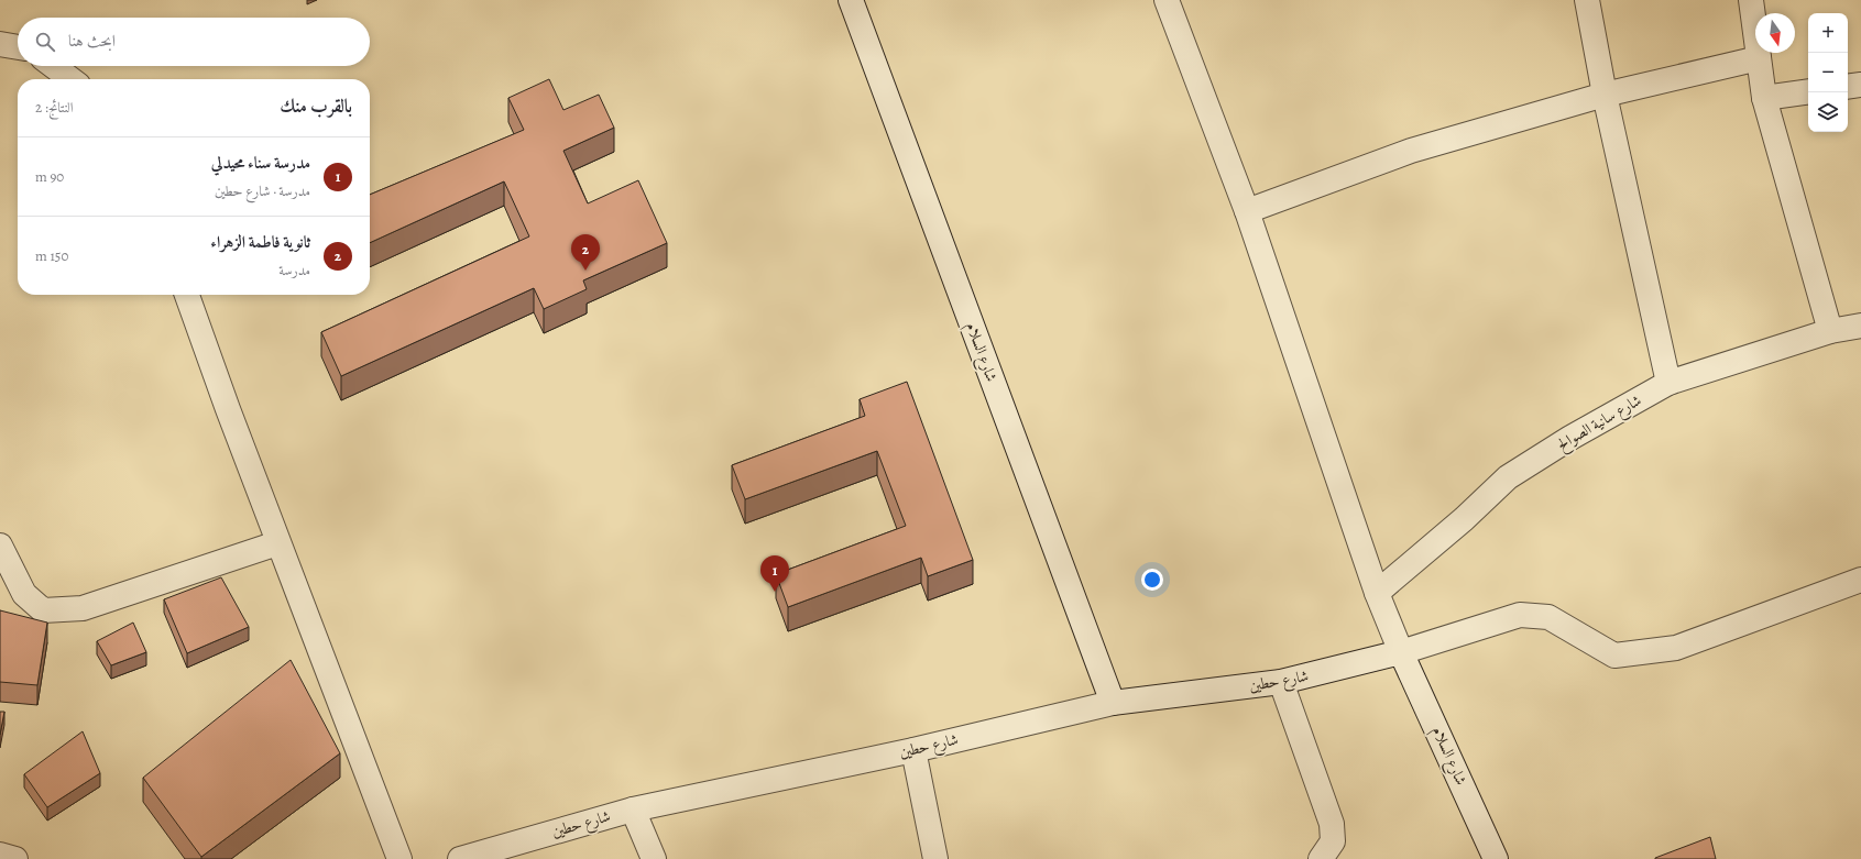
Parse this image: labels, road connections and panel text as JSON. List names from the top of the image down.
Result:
{
  "streets": {
    "street": ["شارع السلام", "شارع سانية الصوالح", "شارع حطين"]
  },
  "crossings": [
    ["شارع السلام", "شارع سانية الصوالح"],
    ["شارع السلام", "شارع حطين"]
  ],
  "north": "bottom",
  "page": {
    "map_buttons": ["+", "−"],
    "search": "ابحث هنا",
    "heading": ["بالقرب منك", "النتائج: 2"],
    "list": [
      {
        "mark": "1",
        "name": "مدرسة سناء محيدلي",
        "note": "مدرسة · شارع حطين",
        "value": "90 m"
      },
      {
        "mark": "2",
        "name": "ثانوية فاطمة الزهراء",
        "note": "مدرسة",
        "value": "150 m"
      }
    ],
    "pins": ["2", "1"]
  }
}
